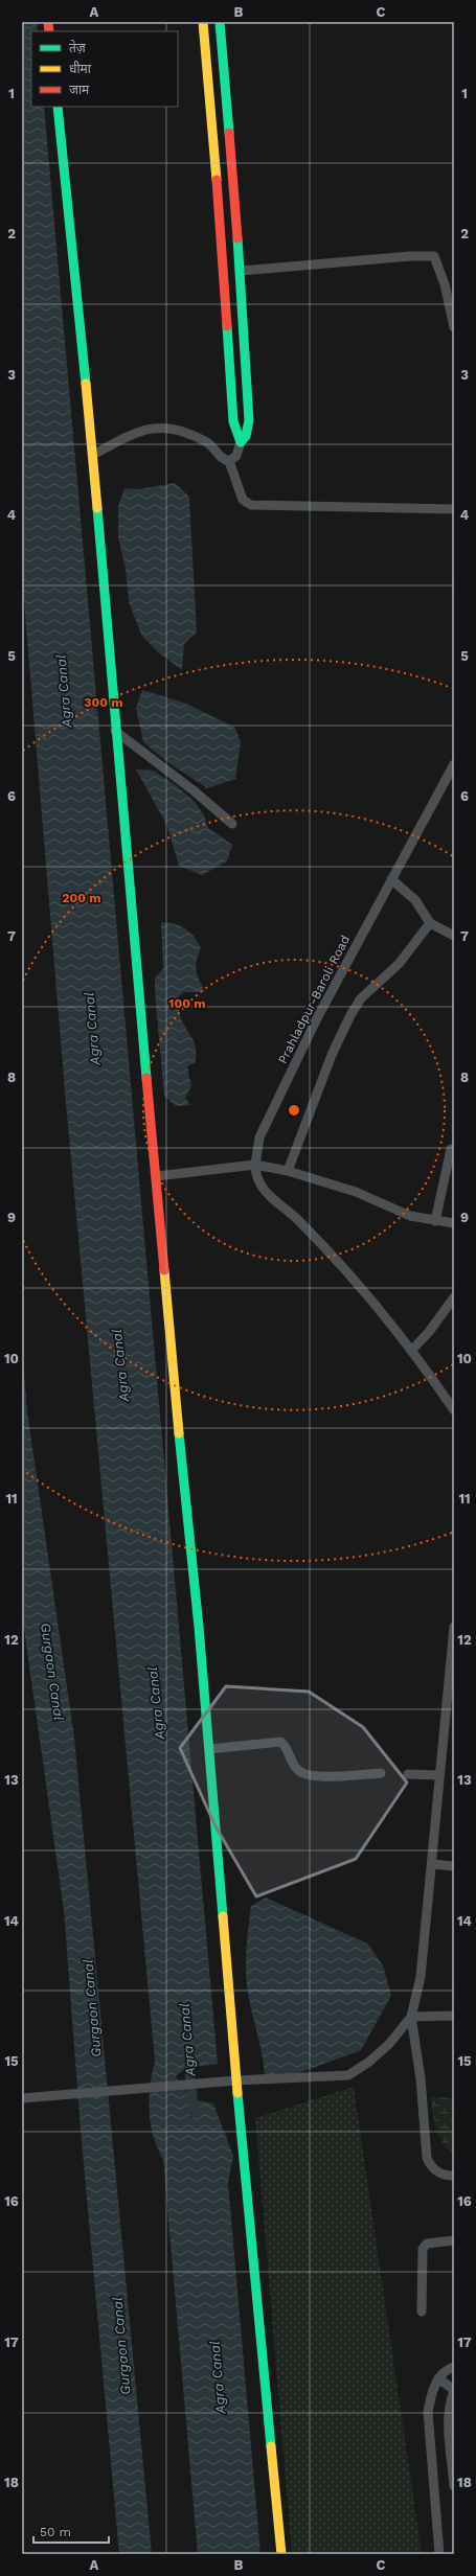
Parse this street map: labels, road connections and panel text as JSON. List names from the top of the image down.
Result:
{
  "streets": {
    "street": ["Prahladpur-Baroli Road"]
  },
  "water": ["Agra Canal", "Gurgaon Canal"],
  "legend": ["तेज़", "धीमा", "जाम"],
  "scale_bar": "50 m",
  "grid": {
    "columns": ["A", "B", "C"],
    "rows": [
      "1",
      "2",
      "3",
      "4",
      "5",
      "6",
      "7",
      "8",
      "9",
      "10",
      "11",
      "12",
      "13",
      "14",
      "15",
      "16",
      "17",
      "18"
    ]
  },
  "rings": ["300 m", "200 m", "100 m"]
}
